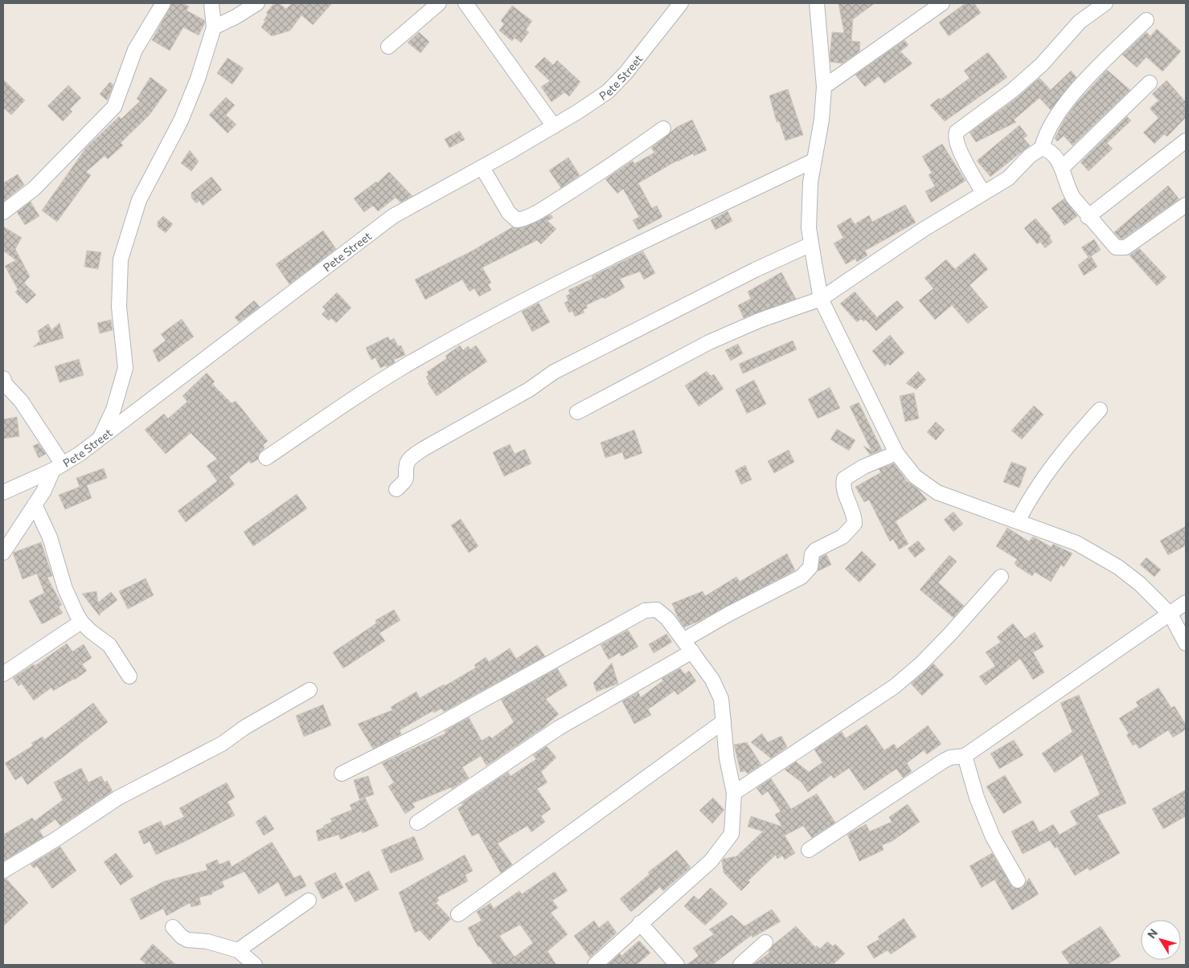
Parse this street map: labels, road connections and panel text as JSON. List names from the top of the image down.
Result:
{
  "streets": {
    "street": ["Pete Street"]
  },
  "north": "top left"
}
